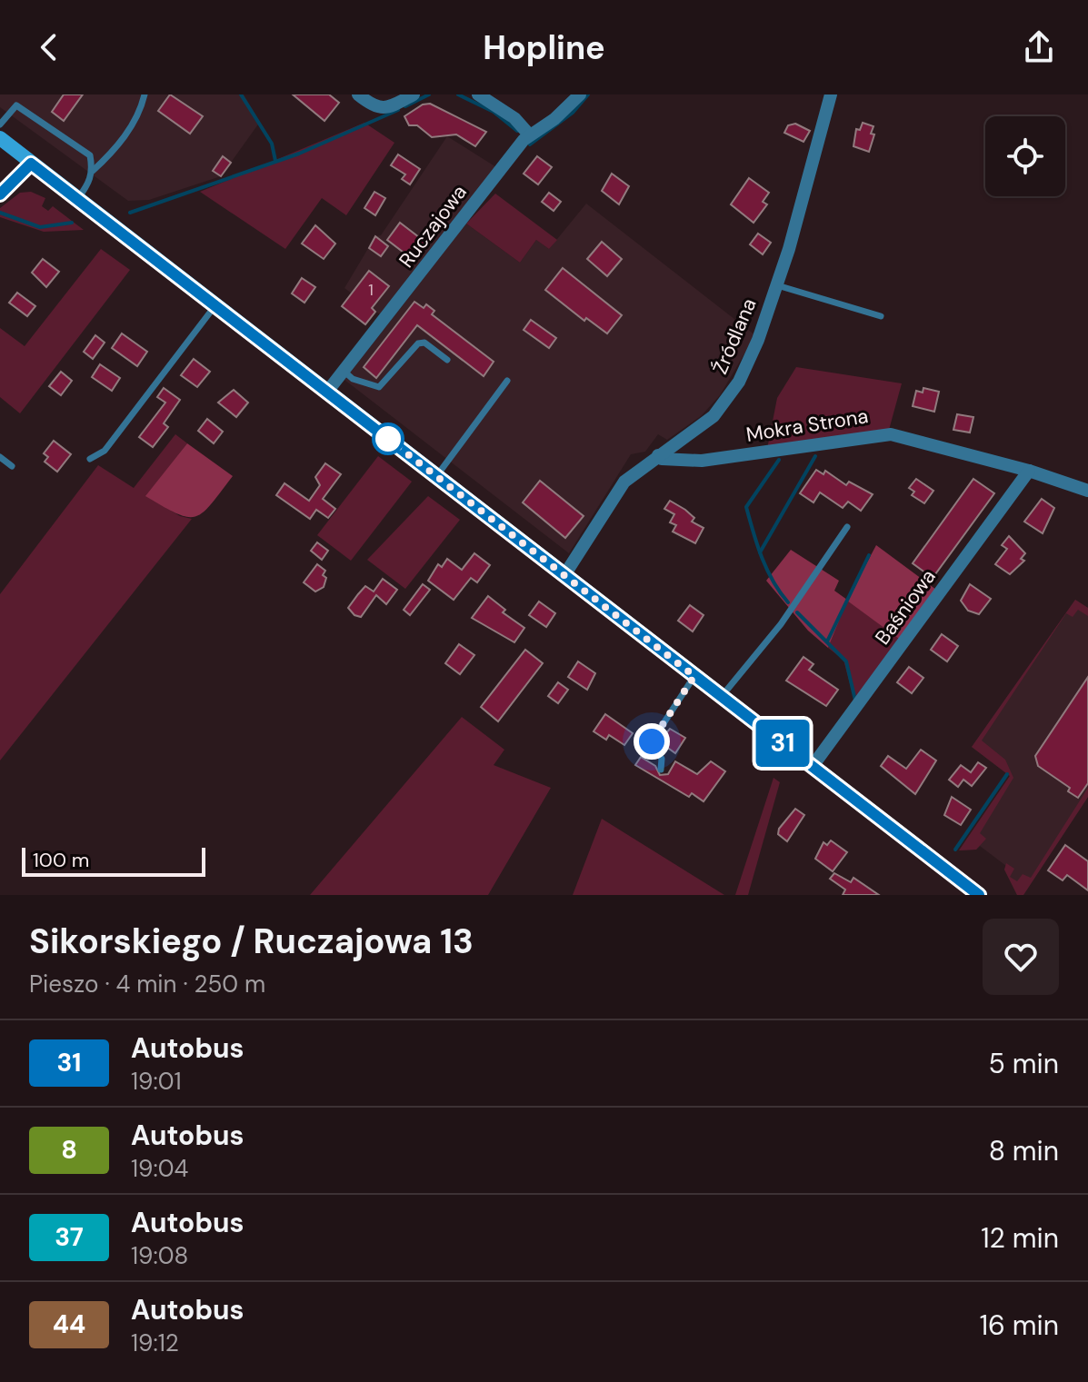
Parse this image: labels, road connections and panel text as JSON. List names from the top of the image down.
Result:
{
  "streets": {
    "street": [
      "Ruczajowa",
      "Źródlana",
      "Mokra Strona",
      "Baśniowa"
    ]
  },
  "crossings": [
    ["Źródlana", "Mokra Strona"],
    ["Mokra Strona", "Baśniowa"]
  ],
  "lines": ["bus line 31"],
  "house_numbers": ["1"],
  "scale_bar": "100 m",
  "page": {
    "header": "Hopline",
    "on_map": "31",
    "scale": "100 m",
    "heading": ["Sikorskiego / Ruczajowa 13", "Pieszo · 4 min · 250 m"],
    "list": [
      {
        "mark": "31",
        "name": "Autobus",
        "note": "19:01",
        "value": "5 min"
      },
      {
        "mark": "8",
        "name": "Autobus",
        "note": "19:04",
        "value": "8 min"
      },
      {
        "mark": "37",
        "name": "Autobus",
        "note": "19:08",
        "value": "12 min"
      },
      {
        "mark": "44",
        "name": "Autobus",
        "note": "19:12",
        "value": "16 min"
      }
    ]
  }
}
